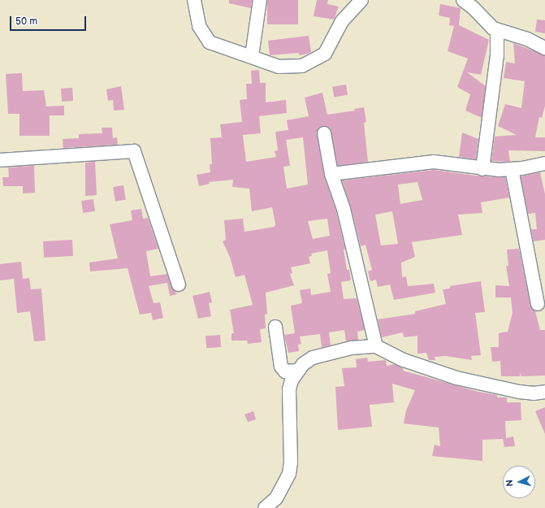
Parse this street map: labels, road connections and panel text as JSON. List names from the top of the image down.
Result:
{
  "scale_bar": "50 m",
  "north": "left"
}
